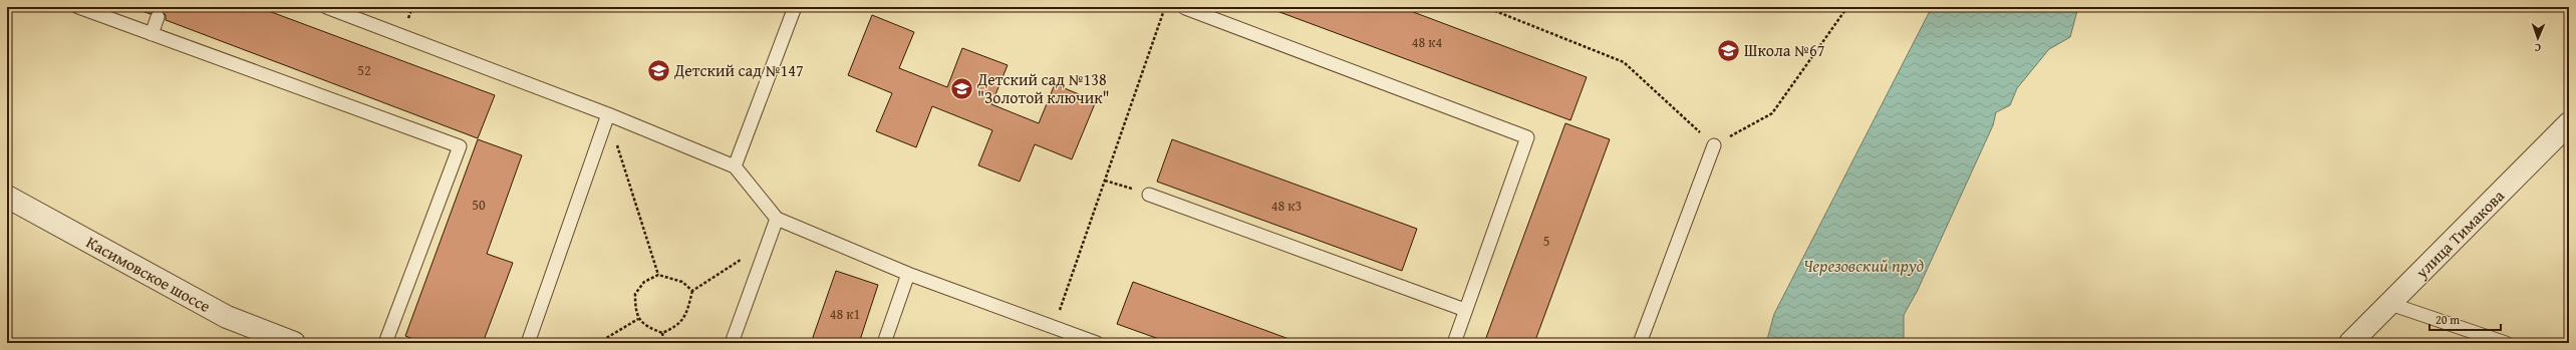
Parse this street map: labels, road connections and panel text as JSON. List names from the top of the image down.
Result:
{
  "streets": {
    "street": ["улица Тимакова", "Касимовское шоссе"]
  },
  "water": ["Черезовский пруд"],
  "places": {
    "school or university": ["Школа №67", "Детский сад №147", "Детский сад №138 \"Золотой ключик\""]
  },
  "house_numbers": [
    "48 к4",
    "52",
    "50",
    "48 к3",
    "5",
    "48 к1"
  ],
  "scale_bar": "20 m",
  "north": "bottom"
}
